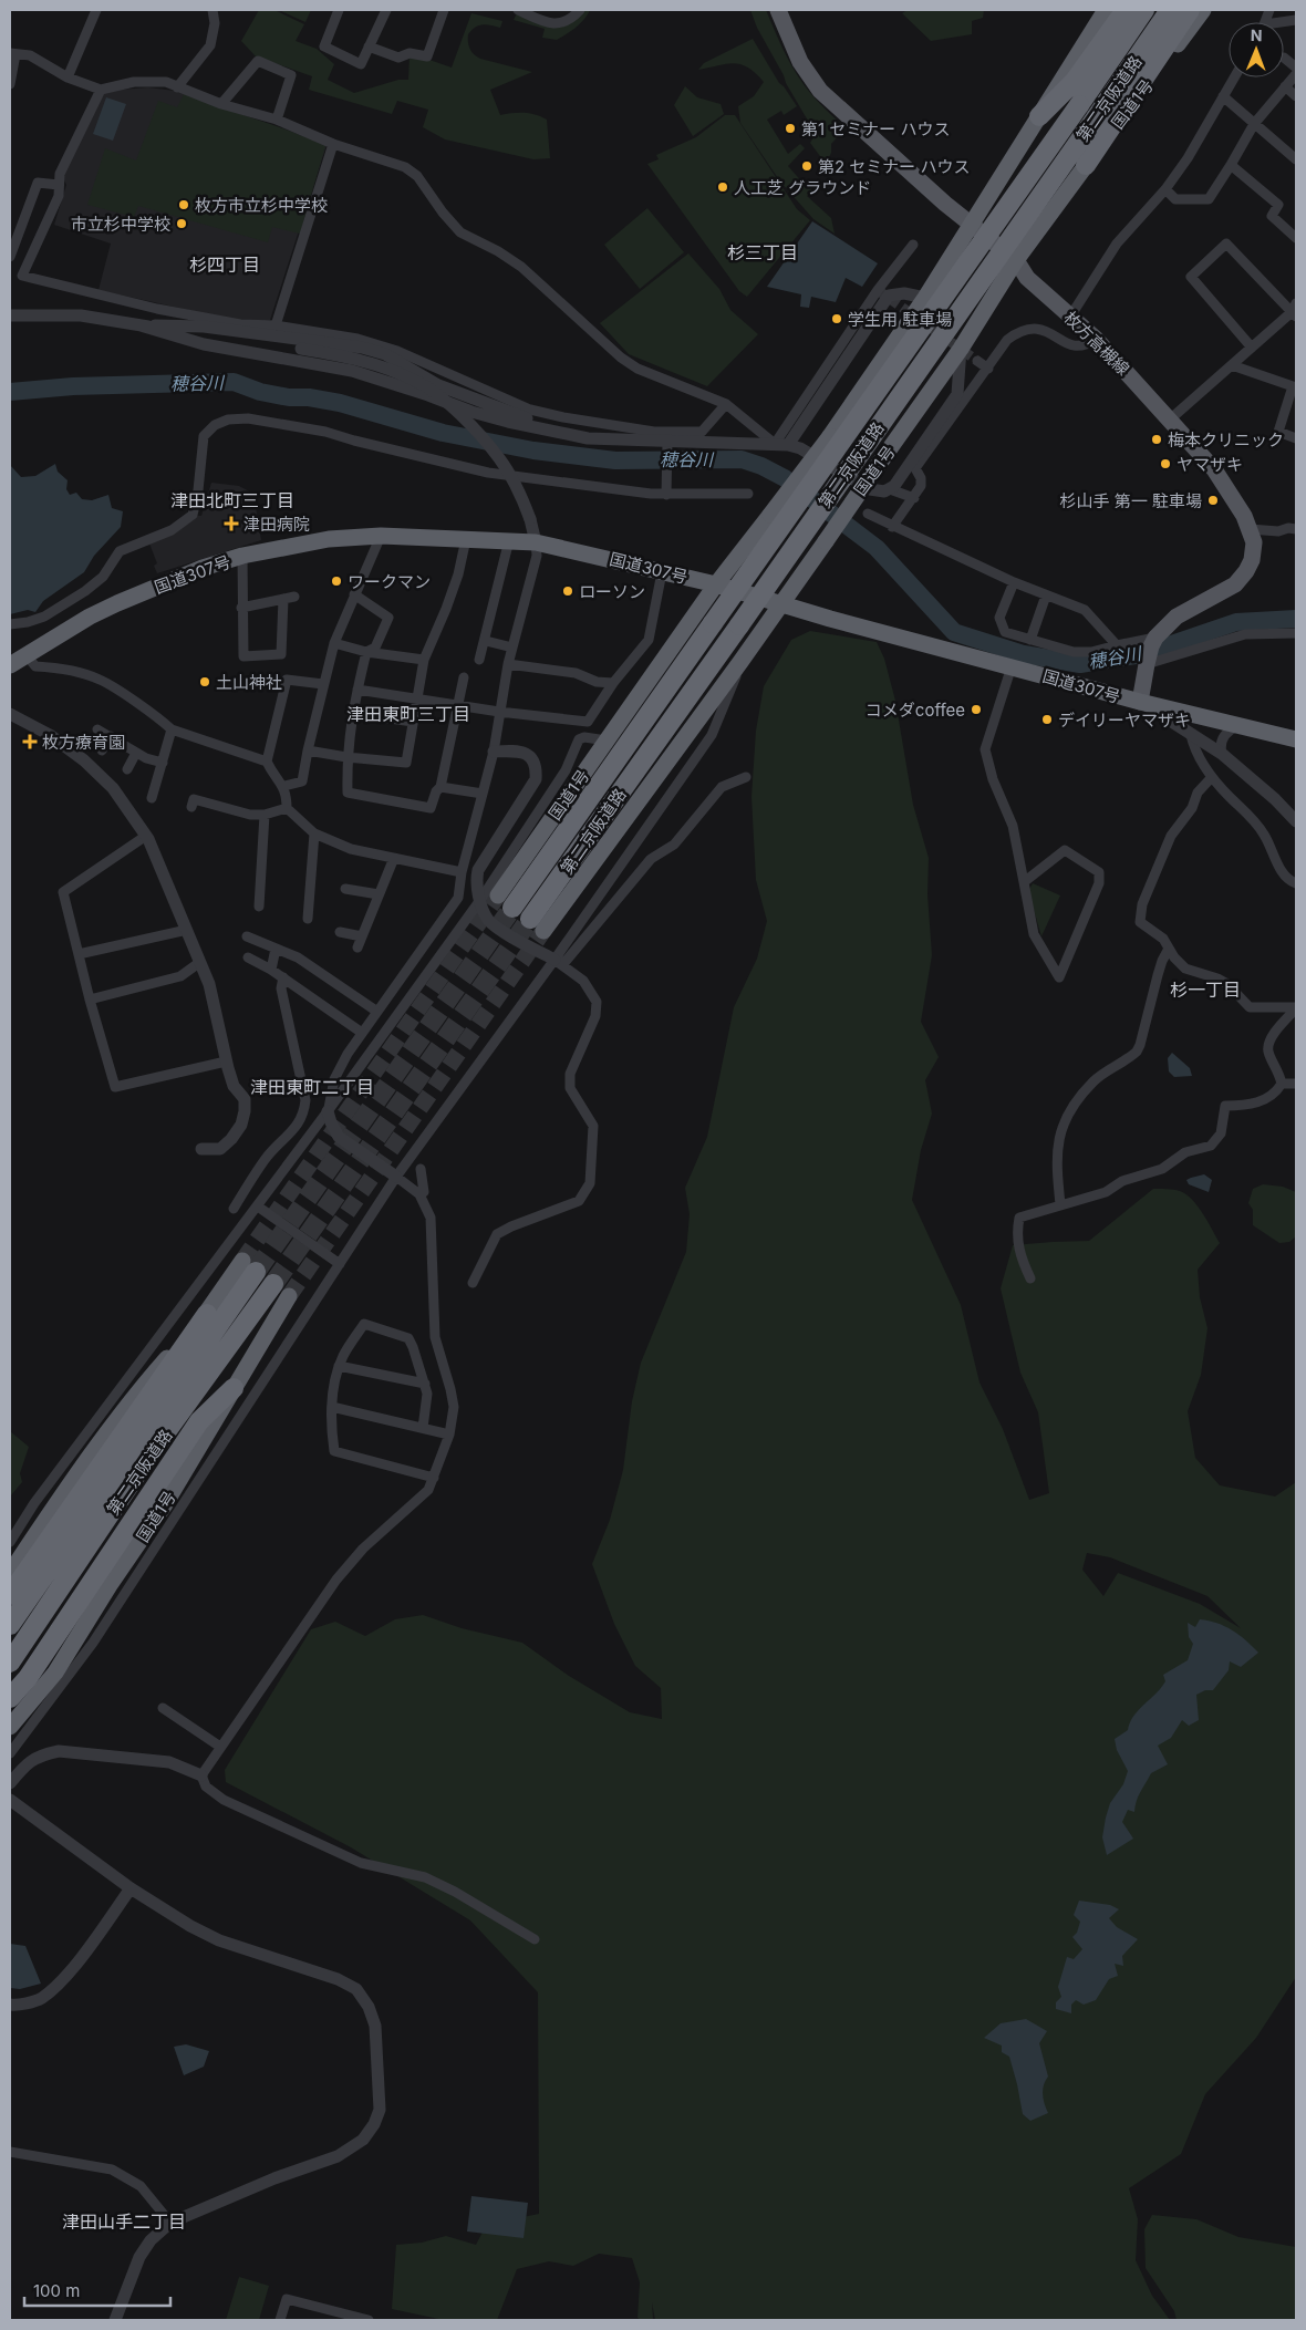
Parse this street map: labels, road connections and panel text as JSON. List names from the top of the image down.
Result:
{
  "streets": {
    "highway": ["第二京阪道路", "国道1号", "国道307号"],
    "main road": ["枚方高槻線"]
  },
  "crossings": [
    ["第二京阪道路", "国道1号"],
    ["国道1号", "枚方高槻線"],
    ["国道1号", "国道307号"],
    ["枚方高槻線", "国道307号"]
  ],
  "districts": [
    "杉三丁目",
    "杉四丁目",
    "津田北町三丁目",
    "津田東町三丁目",
    "杉一丁目",
    "津田東町二丁目",
    "津田山手二丁目"
  ],
  "water": ["穂谷川"],
  "places": {
    "other": [
      "第1 セミナー ハウス",
      "第2 セミナー ハウス",
      "人工芝 グラウンド",
      "枚方市立杉中学校",
      "市立杉中学校",
      "学生用 駐車場",
      "梅本クリニック",
      "ヤマザキ",
      "杉山手 第一 駐車場",
      "ワークマン",
      "ローソン",
      "土山神社",
      "コメダcoffee",
      "デイリーヤマザキ"
    ],
    "health": ["津田病院", "枚方療育園"]
  },
  "scale_bar": "100 m",
  "north": "top"
}
